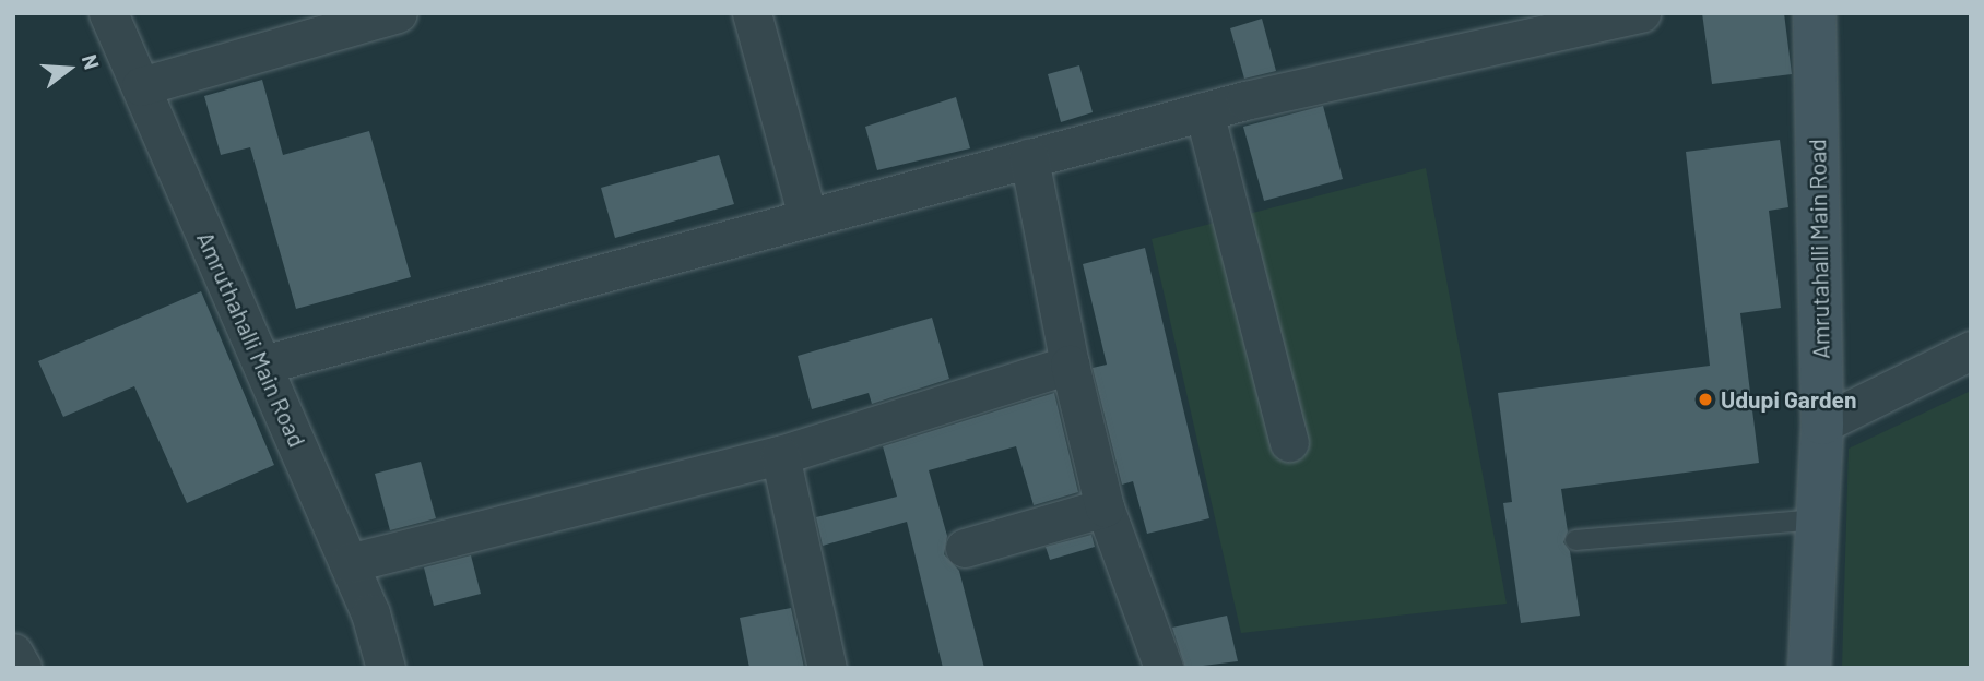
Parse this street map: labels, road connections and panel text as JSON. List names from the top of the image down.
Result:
{
  "streets": {
    "street": ["Amrutahalli Main Road", "Amruthahalli Main Road"]
  },
  "places": ["Udupi Garden"],
  "north": "right"
}
